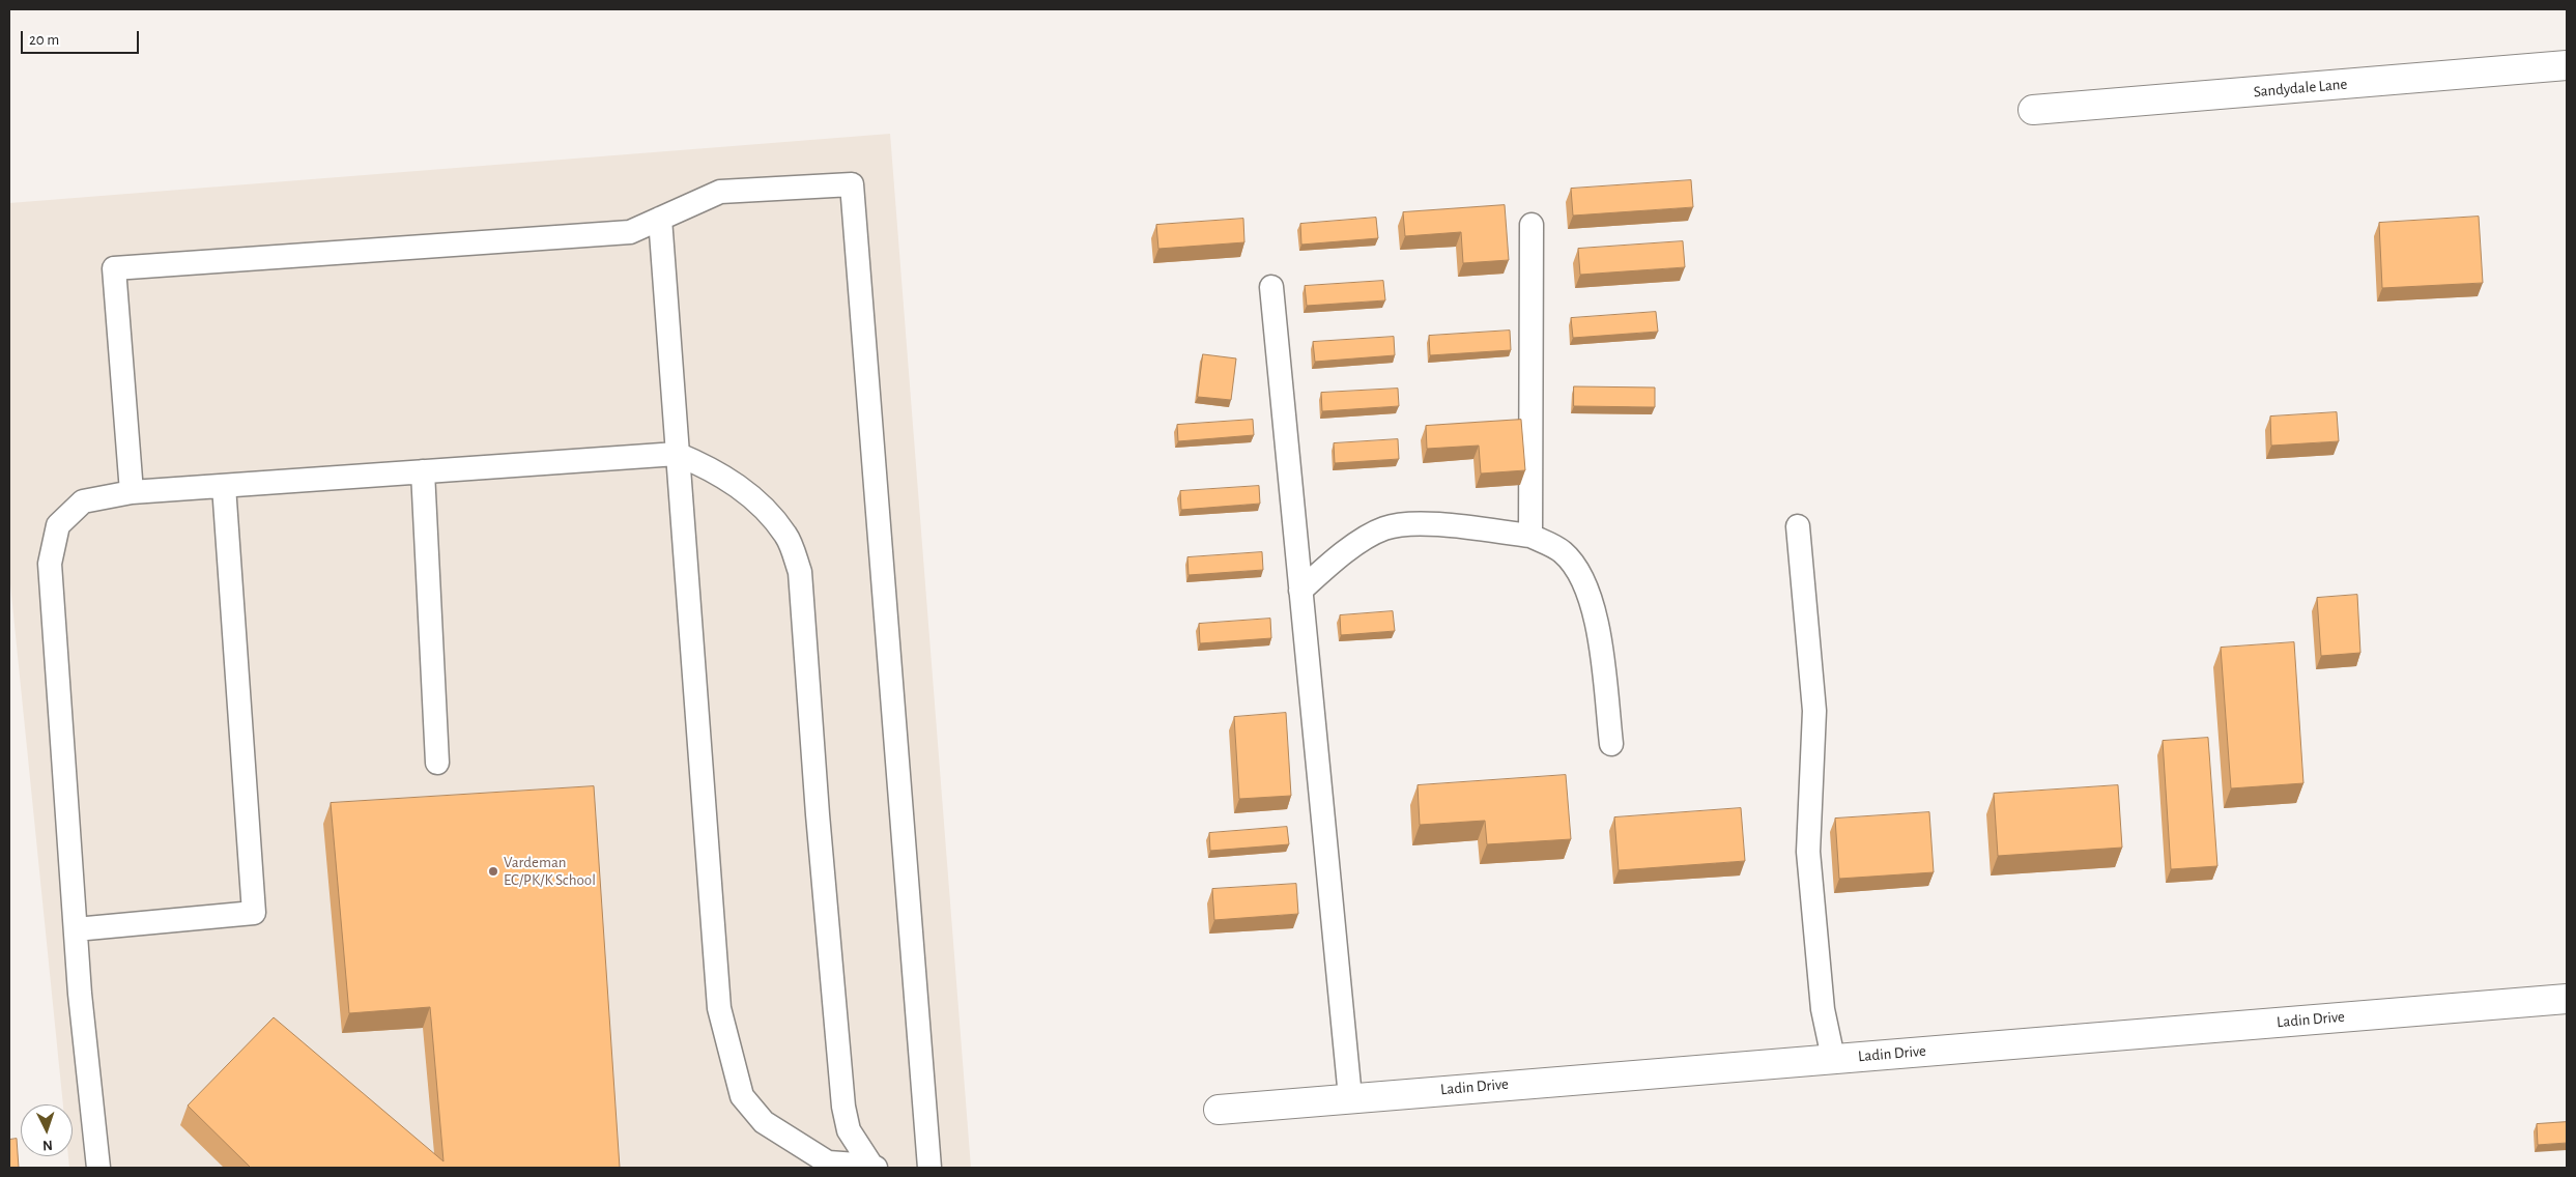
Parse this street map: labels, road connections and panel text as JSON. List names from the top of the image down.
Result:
{
  "streets": {
    "street": ["Sandydale Lane", "Ladin Drive"]
  },
  "places": ["Vardeman EC/PK/K School"],
  "scale_bar": "20 m",
  "north": "bottom"
}
